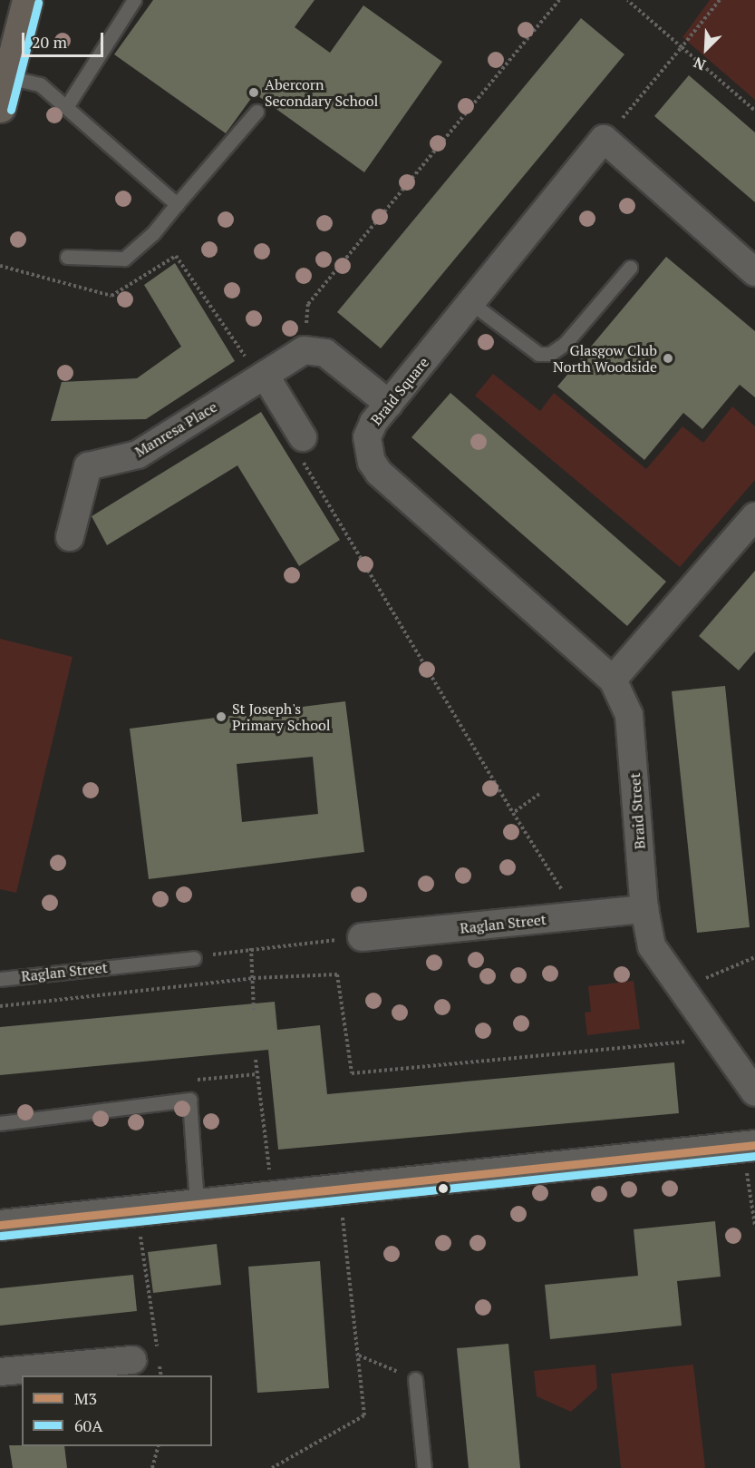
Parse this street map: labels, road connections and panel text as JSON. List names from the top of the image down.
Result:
{
  "streets": {
    "street": [
      "Braid Square",
      "Manresa Place",
      "Braid Street",
      "Raglan Street"
    ]
  },
  "crossings": [
    ["Braid Square", "Braid Street"],
    ["Braid Street", "Raglan Street"]
  ],
  "places": ["Abercorn Secondary School", "Glasgow Club North Woodside", "St Joseph's Primary School"],
  "lines": ["transit line 60A", "transit line M3"],
  "legend": ["M3", "60A"],
  "scale_bar": "20 m",
  "north": "bottom left"
}
